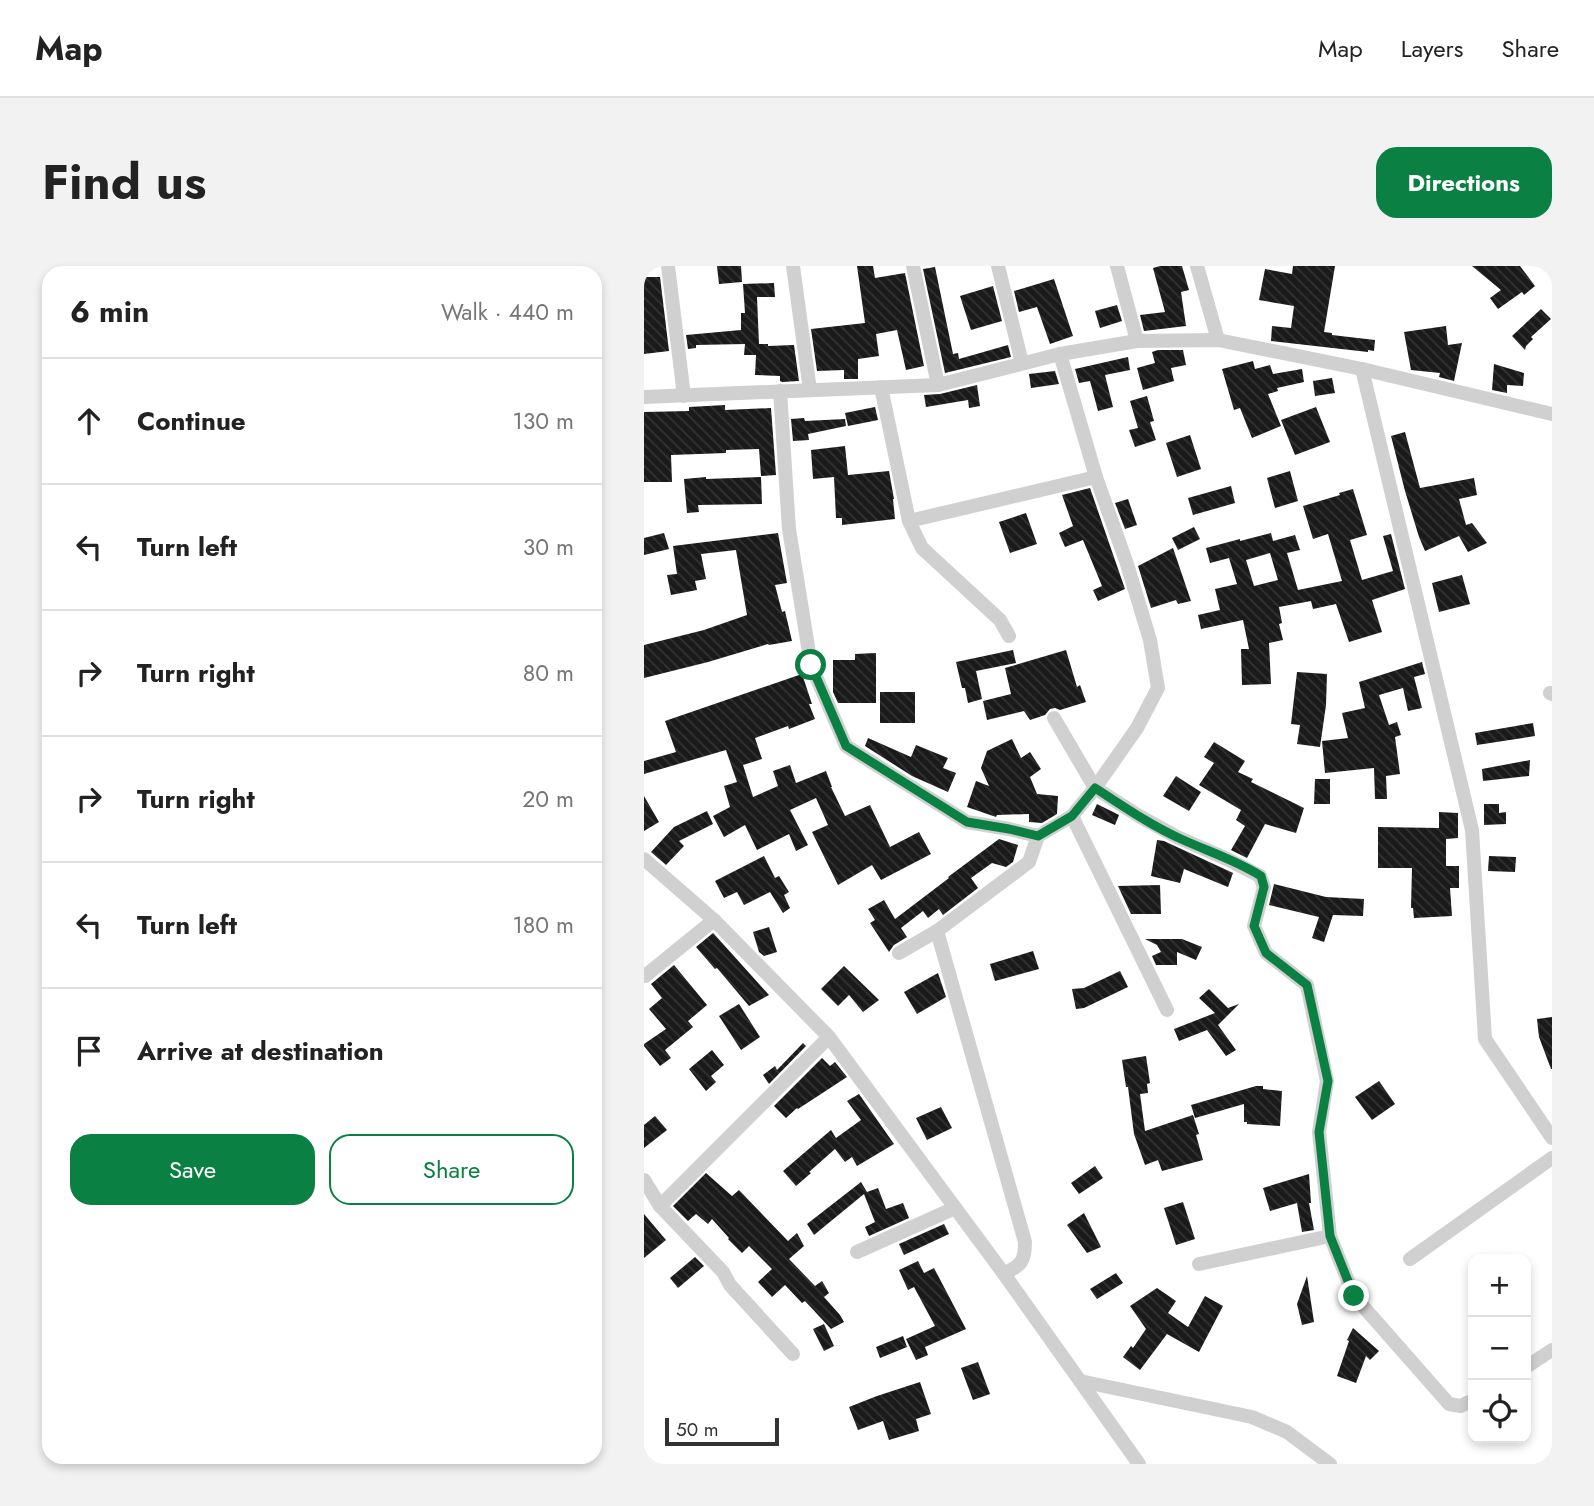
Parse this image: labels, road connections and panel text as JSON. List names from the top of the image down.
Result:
{
  "scale_bar": "50 m",
  "page": {
    "header": "Map",
    "nav": ["Map", "Layers", "Share"],
    "title": "Find us",
    "buttons": [
      "Directions",
      ["Save", "Share"]
    ],
    "heading": ["6 min", "Walk · 440 m"],
    "list": [
      ["Continue", "130 m"],
      ["Turn left", "30 m"],
      ["Turn right", "80 m"],
      ["Turn right", "20 m"],
      ["Turn left", "180 m"],
      "Arrive at destination"
    ],
    "map_buttons": ["+", "−"],
    "scale": "50 m"
  }
}
